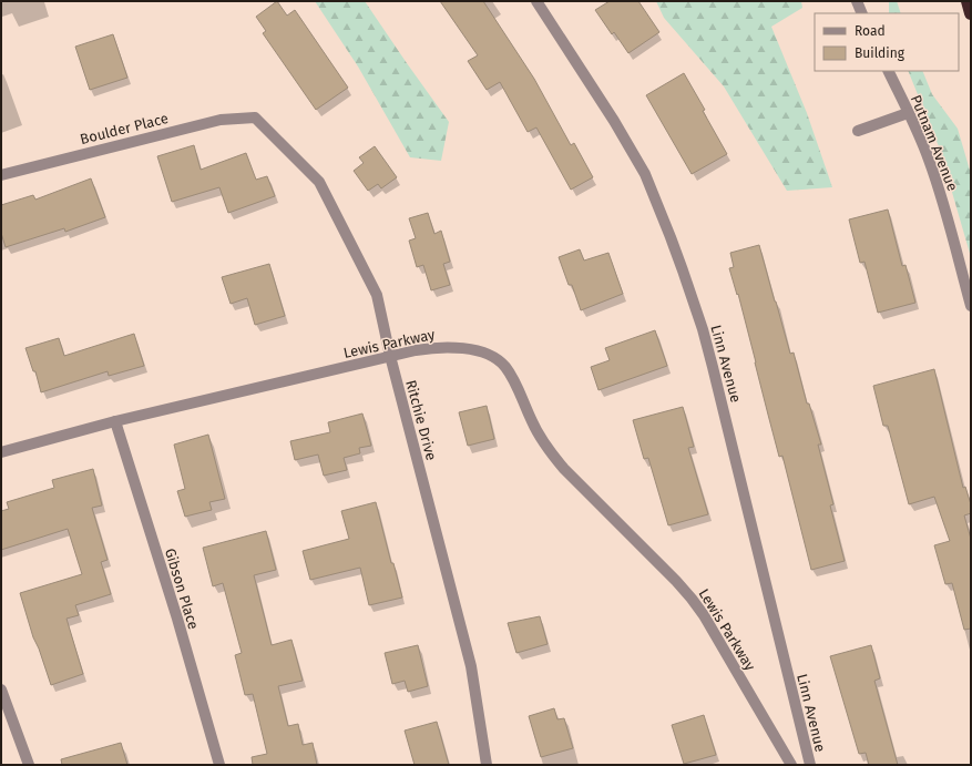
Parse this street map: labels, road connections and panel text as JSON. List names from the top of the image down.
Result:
{
  "streets": {
    "street": [
      "Boulder Place",
      "Putnam Avenue",
      "Lewis Parkway",
      "Linn Avenue",
      "Ritchie Drive",
      "Gibson Place"
    ]
  },
  "crossings": [
    ["Boulder Place", "Ritchie Drive"],
    ["Lewis Parkway", "Ritchie Drive"],
    ["Lewis Parkway", "Gibson Place"]
  ],
  "legend": ["Road", "Building"]
}
